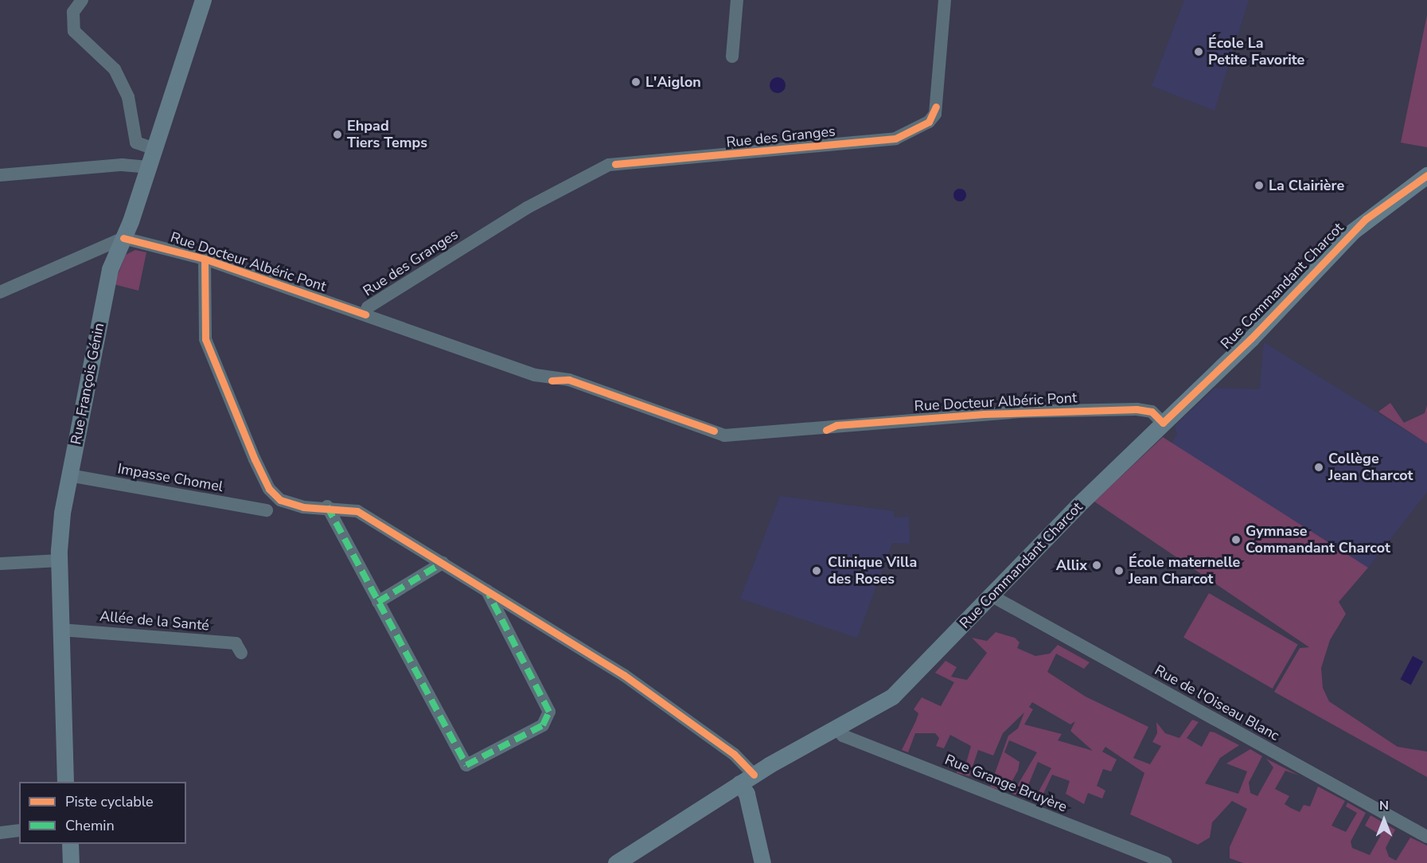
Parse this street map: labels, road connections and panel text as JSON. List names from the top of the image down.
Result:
{
  "streets": {
    "main road": ["Rue Commandant Charcot", "Rue François Génin"],
    "street": [
      "Rue des Granges",
      "Rue Docteur Albéric Pont",
      "Impasse Chomel",
      "Allée de la Santé",
      "Rue de l'Oiseau Blanc",
      "Rue Grange Bruyère"
    ]
  },
  "crossings": [
    ["Rue des Granges", "Rue Docteur Albéric Pont"],
    ["Rue Docteur Albéric Pont", "Rue Commandant Charcot"],
    ["Rue Docteur Albéric Pont", "Rue François Génin"],
    ["Rue Commandant Charcot", "Rue de l'Oiseau Blanc"],
    ["Rue Commandant Charcot", "Rue Grange Bruyère"],
    ["Rue François Génin", "Impasse Chomel"],
    ["Rue François Génin", "Allée de la Santé"]
  ],
  "places": [
    "École La Petite Favorite",
    "L'Aiglon",
    "Ehpad Tiers Temps",
    "La Clairière",
    "Collège Jean Charcot",
    "Gymnase Commandant Charcot",
    "Allix",
    "Clinique Villa des Roses",
    "École maternelle Jean Charcot"
  ],
  "legend": ["Piste cyclable", "Chemin"],
  "north": "top"
}
